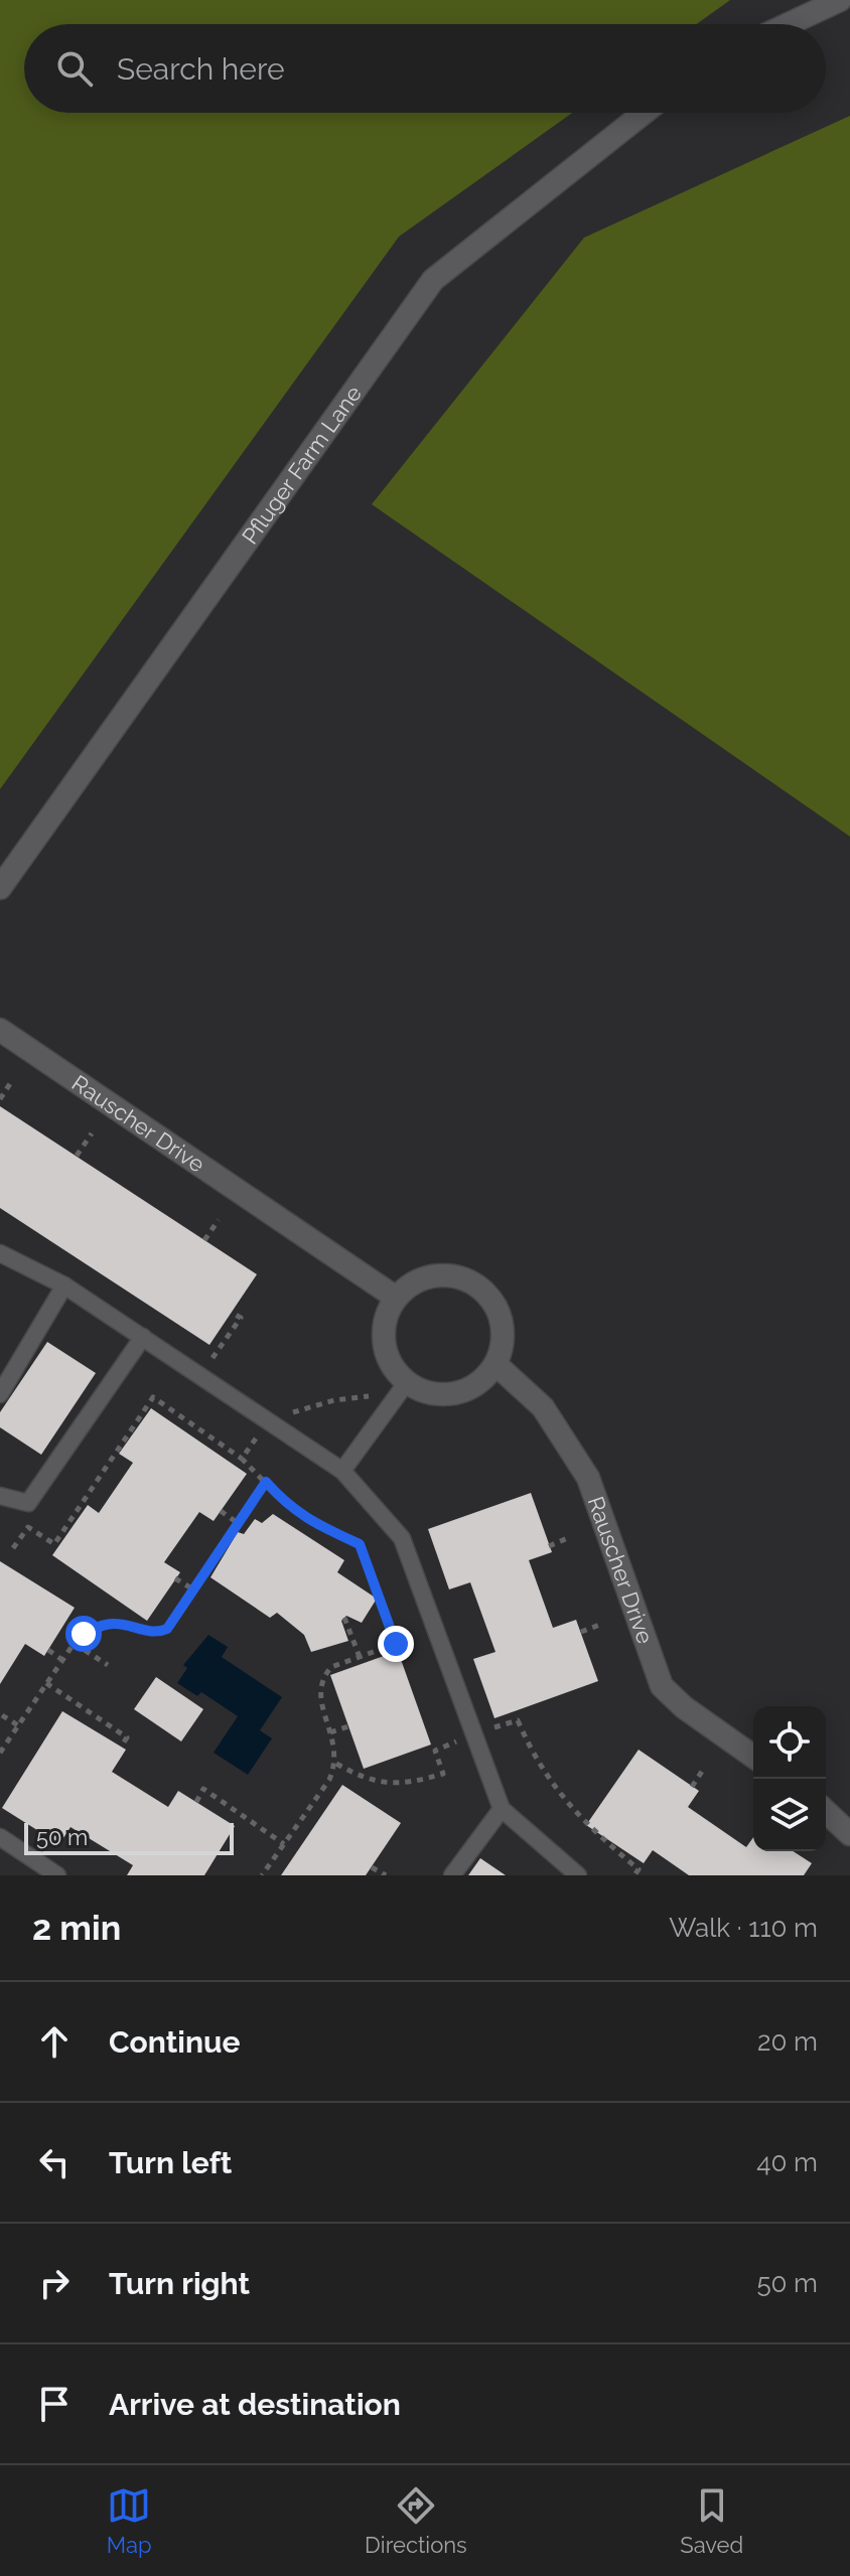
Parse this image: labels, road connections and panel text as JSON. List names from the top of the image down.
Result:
{
  "streets": {
    "street": ["Pfluger Farm Lane", "Rauscher Drive"]
  },
  "scale_bar": "50 m",
  "page": {
    "search": "Search here",
    "scale": "50 m",
    "heading": ["2 min", "Walk · 110 m"],
    "list": [
      ["Continue", "20 m"],
      ["Turn left", "40 m"],
      ["Turn right", "50 m"],
      "Arrive at destination"
    ],
    "nav": ["Map", "Directions", "Saved"]
  }
}
